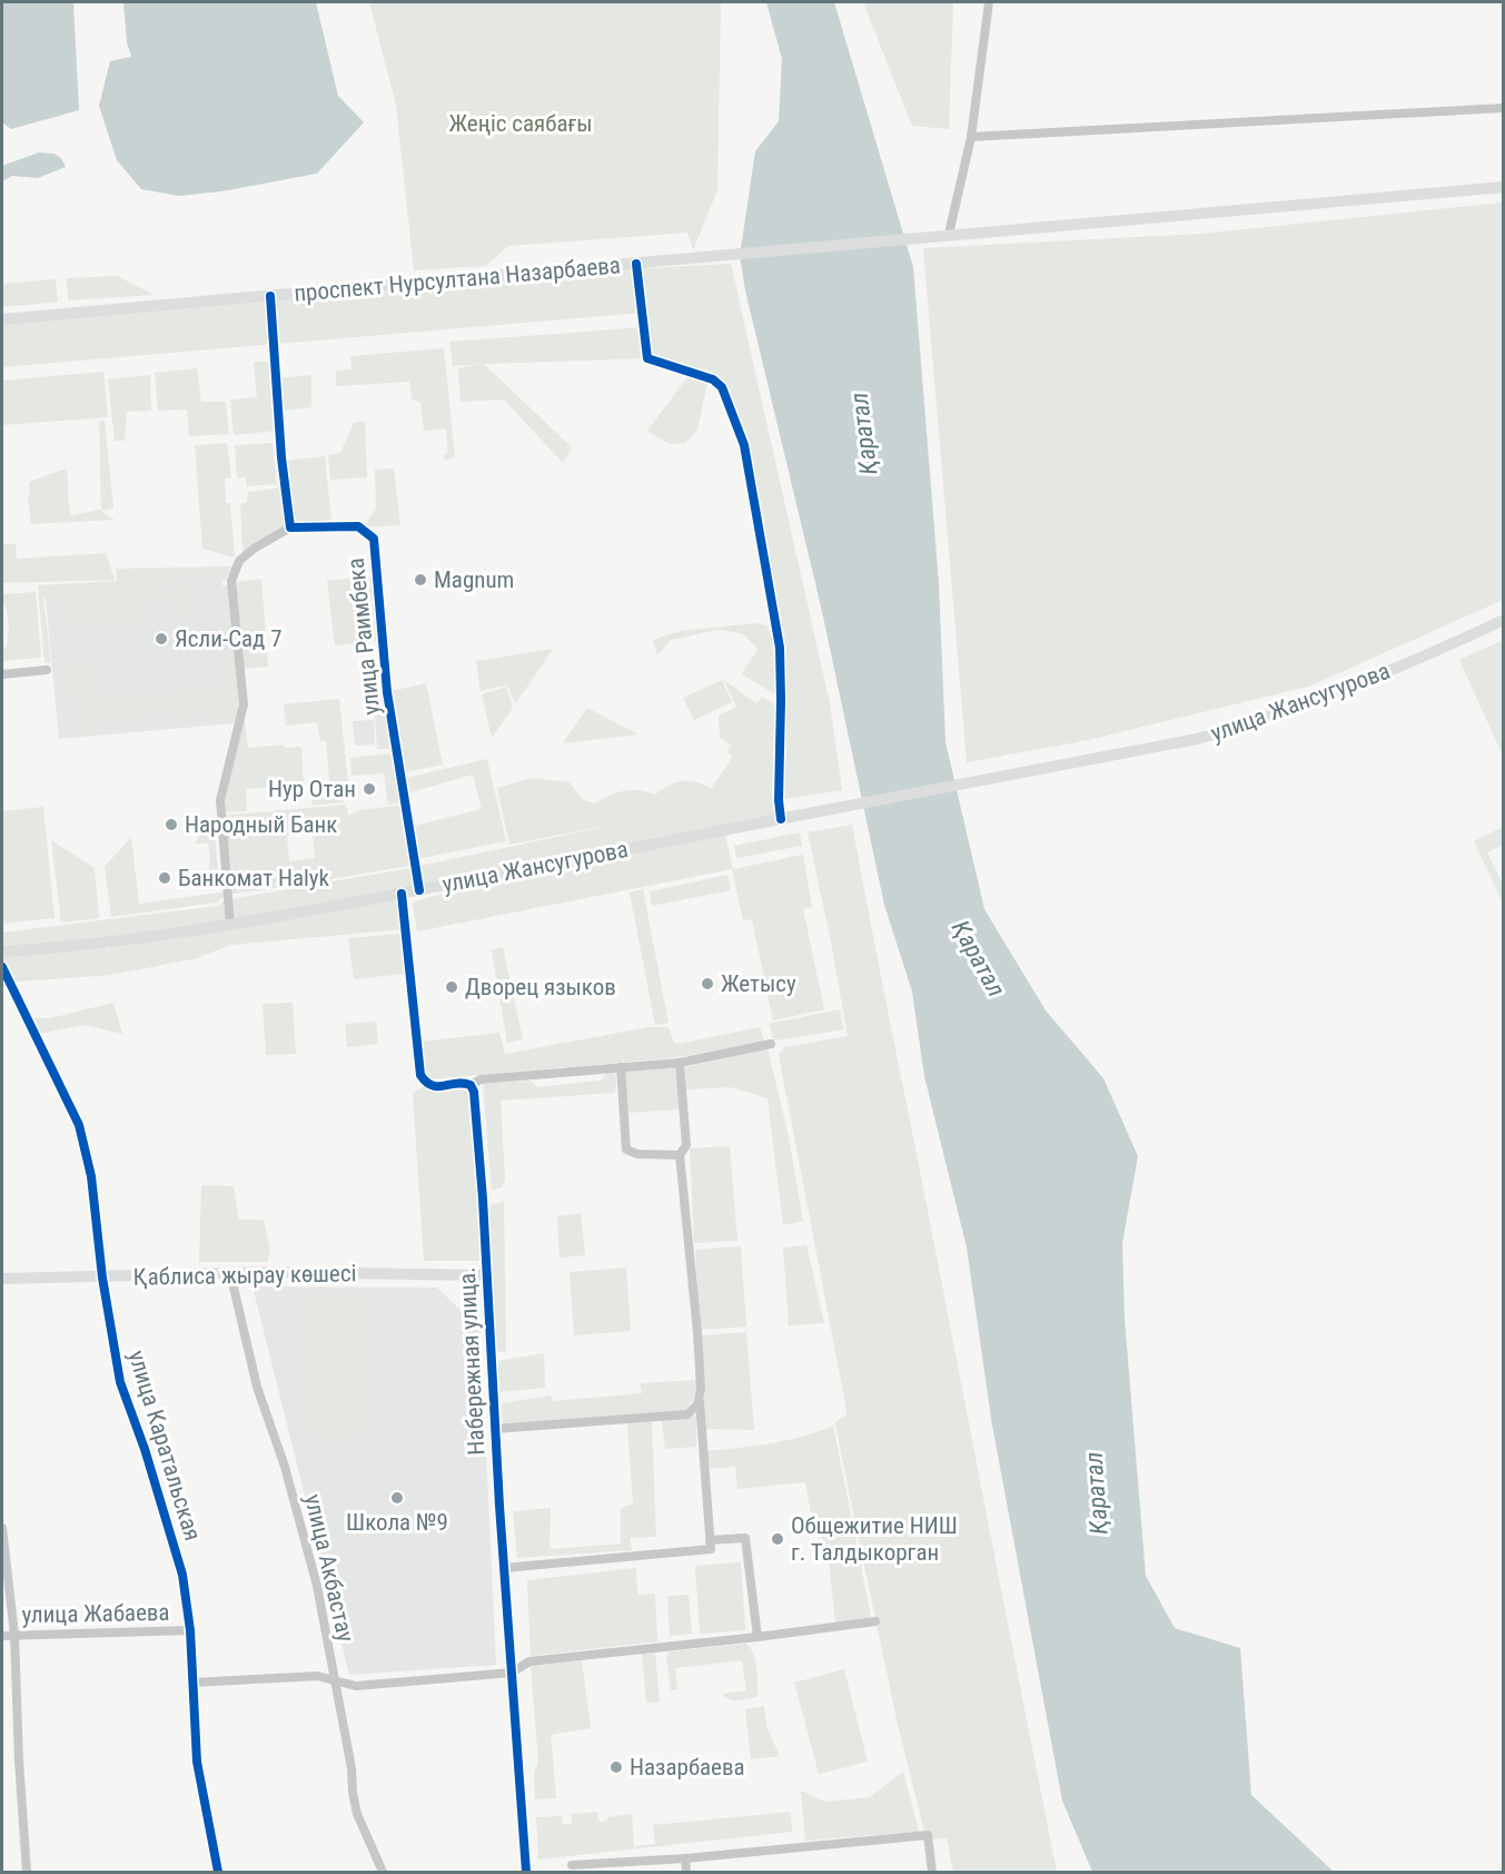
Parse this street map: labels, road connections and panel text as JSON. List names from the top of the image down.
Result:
{
  "streets": {
    "main road": [
      "проспект Нурсултана Назарбаева",
      "улица Жансугурова",
      "Қаблиса жырау көшесі",
      "Набережная улица.",
      "улица Каратальская"
    ],
    "street": ["улица Раимбека", "улица Акбастау", "улица Жабаева"]
  },
  "crossings": [
    ["улица Раимбека", "улица Жансугурова"],
    ["Қаблиса жырау көшесі", "Набережная улица."],
    ["Қаблиса жырау көшесі", "улица Каратальская"],
    ["Қаблиса жырау көшесі", "улица Акбастау"],
    ["улица Каратальская", "улица Жабаева"]
  ],
  "water": ["Қаратал"],
  "parks": ["Жеңіс саябағы"],
  "places": [
    "Magnum",
    "Ясли-Сад 7",
    "Нур Отан",
    "Народный Банк",
    "Банкомат Halyk",
    "Жетысу",
    "Дворец языков",
    "Школа №9",
    "Общежитие НИШ г. Талдыкорган",
    "Назарбаева"
  ]
}
